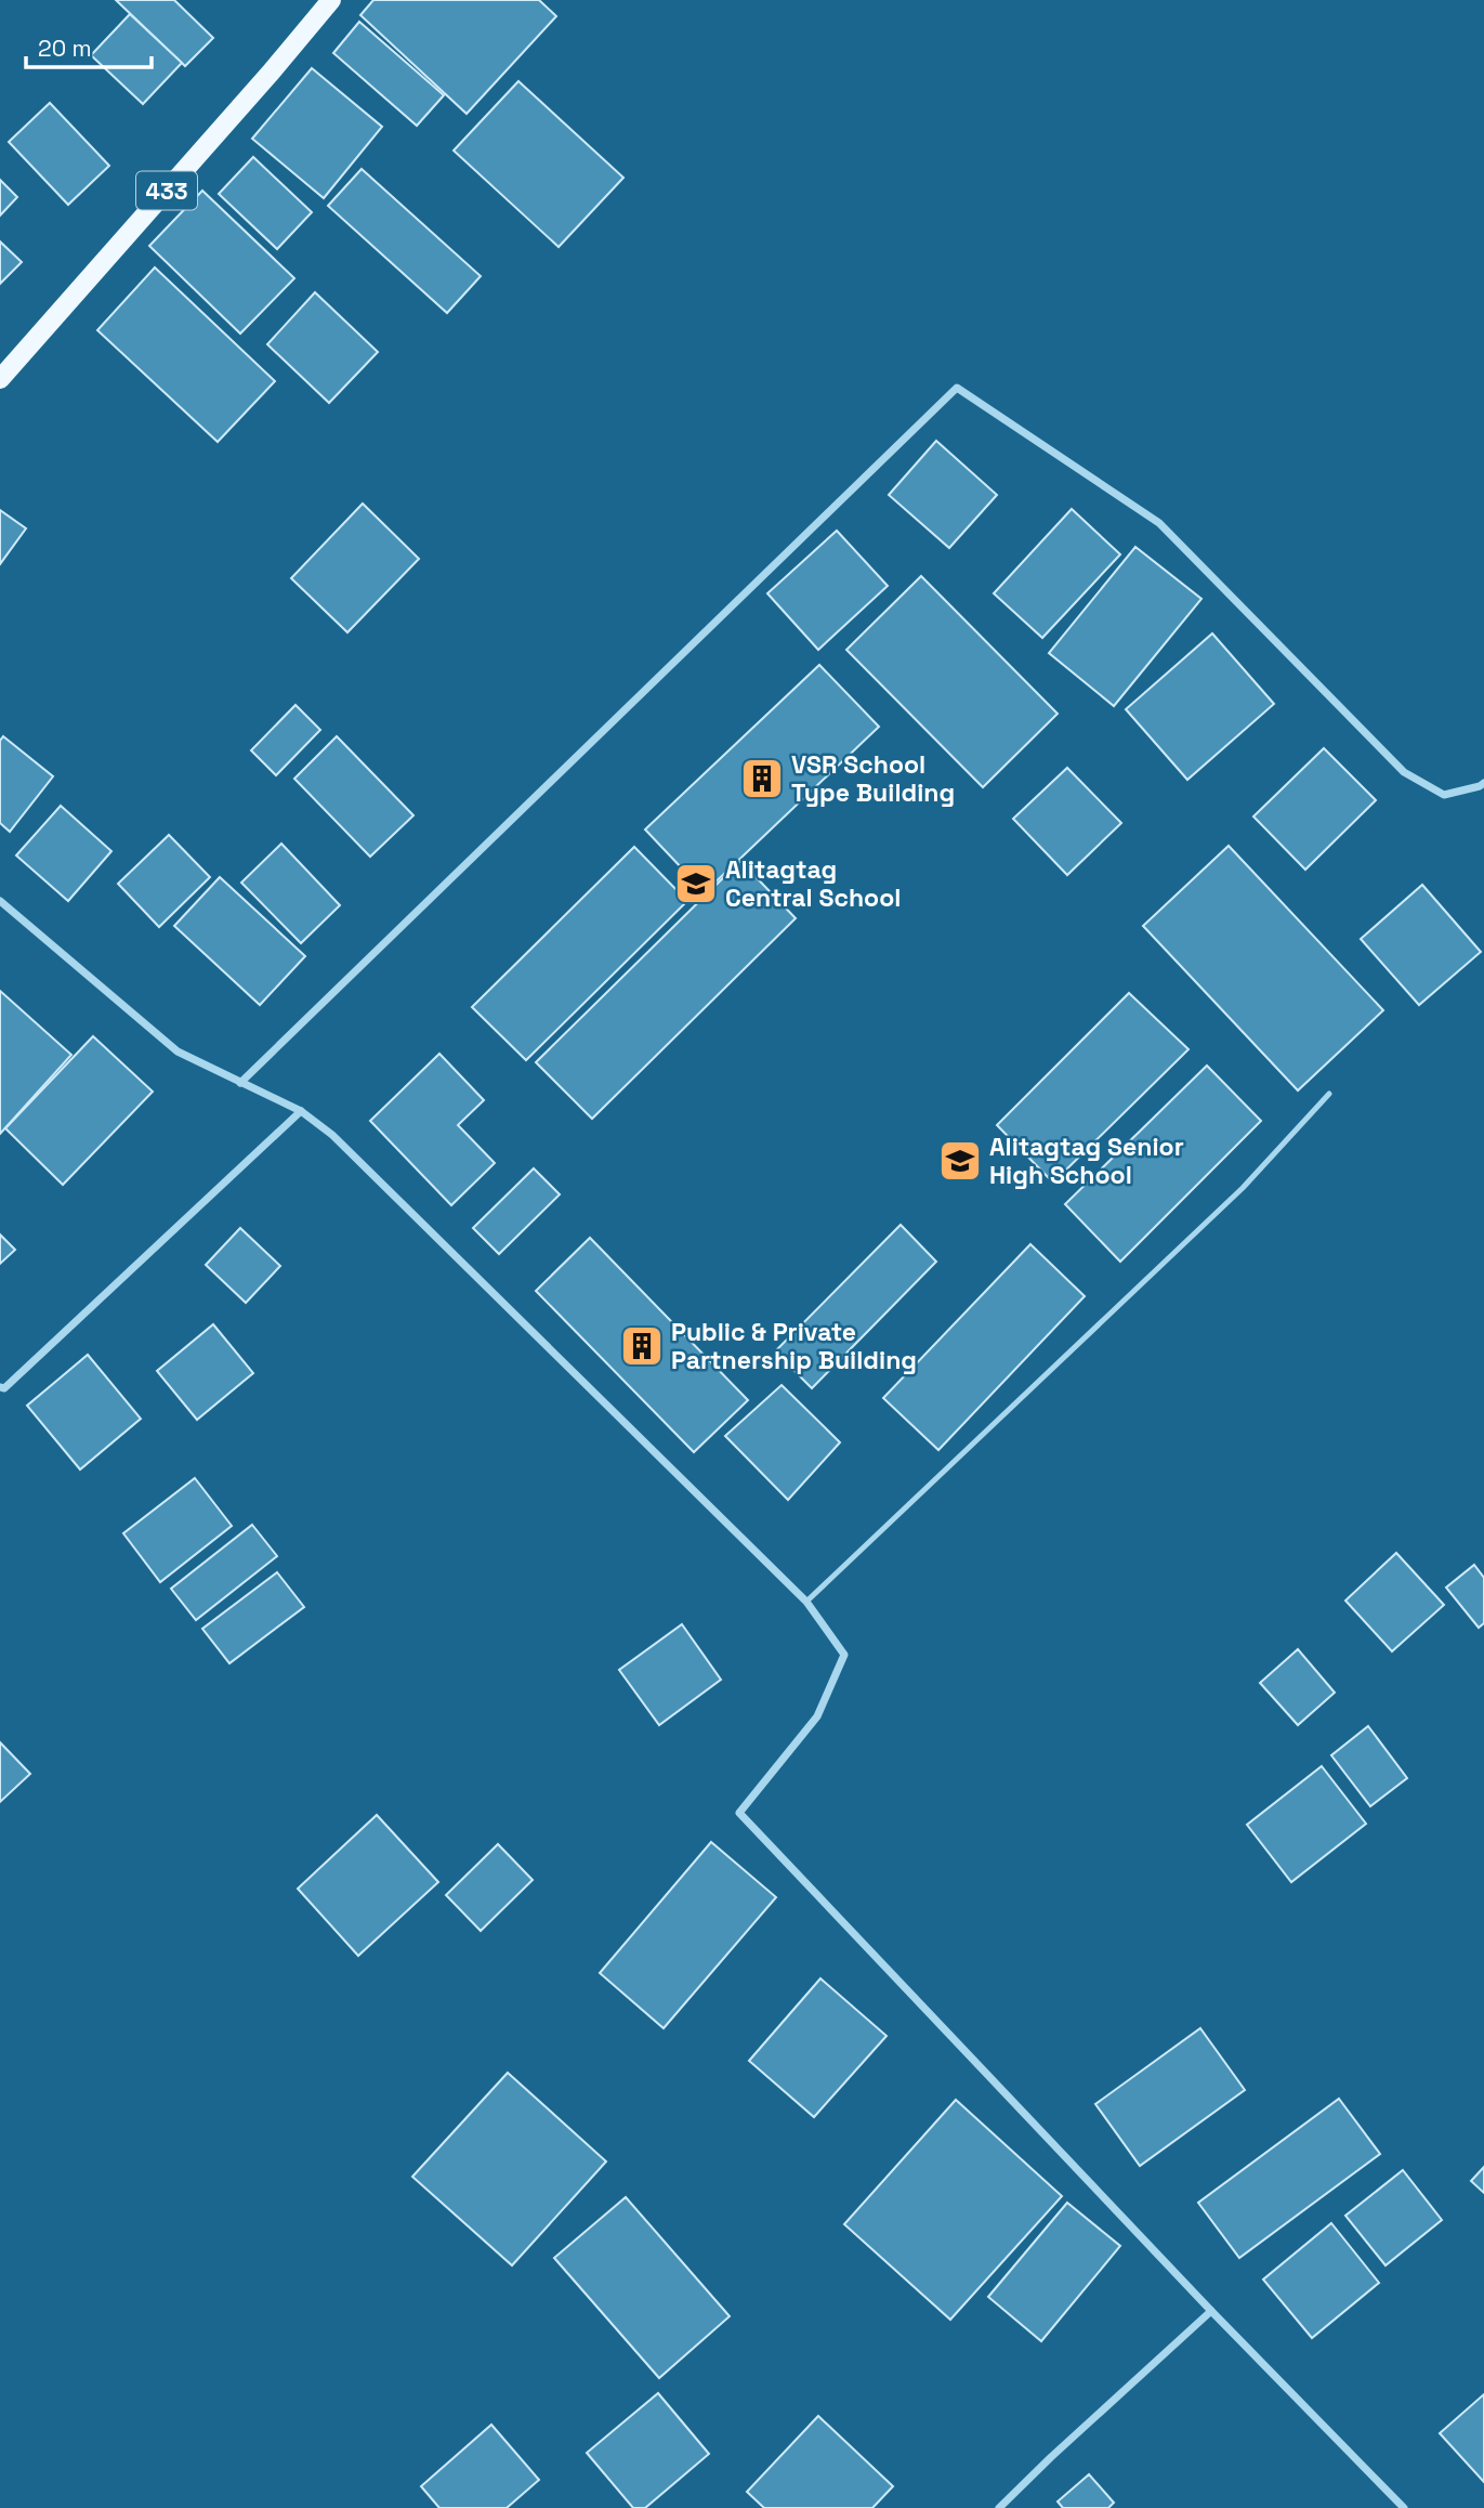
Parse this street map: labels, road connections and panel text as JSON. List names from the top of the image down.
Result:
{
  "streets": {
    "main road": ["433"]
  },
  "places": {
    "building": ["VSR School Type Building", "Public & Private Partnership Building"],
    "school or university": ["Alitagtag Central School", "Alitagtag Senior High School"]
  },
  "scale_bar": "20 m"
}
